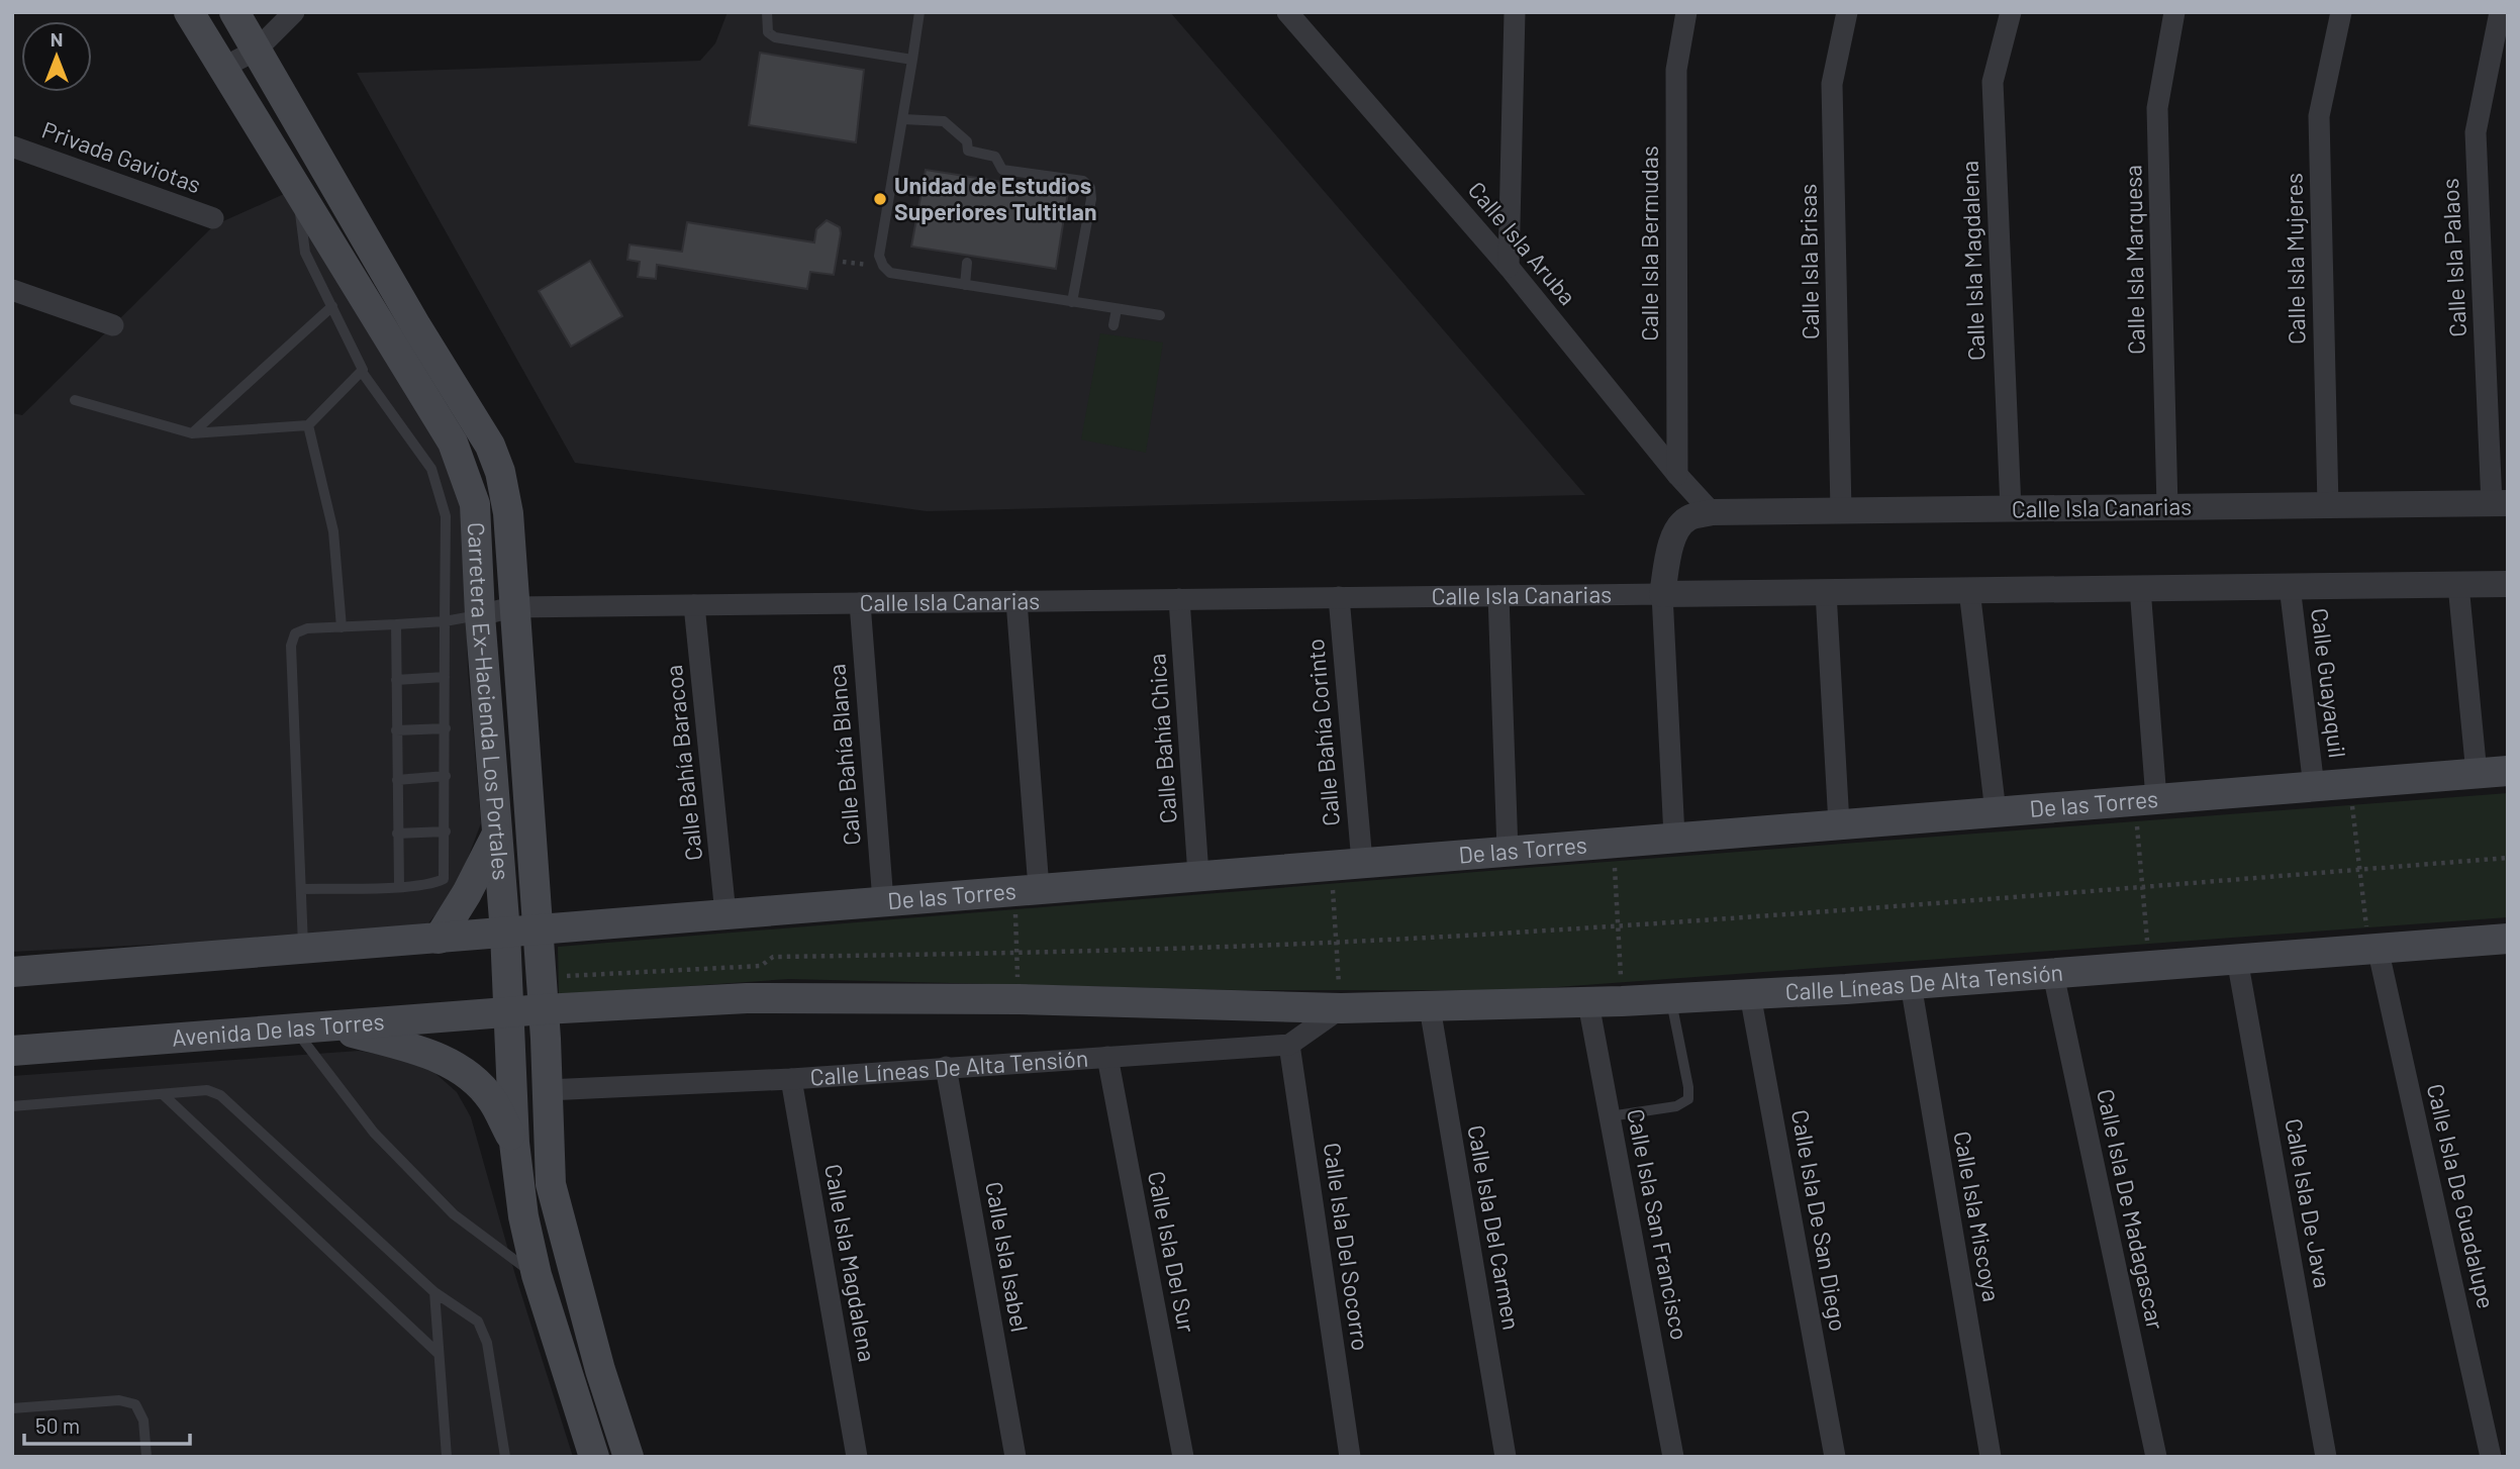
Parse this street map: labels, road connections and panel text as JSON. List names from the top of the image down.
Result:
{
  "streets": {
    "main road": [
      "Carretera Ex-Hacienda Los Portales",
      "De las Torres",
      "Calle Líneas De Alta Tensión",
      "Avenida De las Torres"
    ],
    "street": [
      "Privada Gaviotas",
      "Calle Isla Aruba",
      "Calle Isla Bermudas",
      "Calle Isla Palaos",
      "Calle Isla Mujeres",
      "Calle Isla Marquesa",
      "Calle Isla Magdalena",
      "Calle Isla Brisas",
      "Calle Isla Canarias",
      "Calle Guayaquil",
      "Calle Bahía Corinto",
      "Calle Bahía Chica",
      "Calle Bahía Blanca",
      "Calle Bahía Baracoa",
      "Calle Isla De Guadalupe",
      "Calle Isla De Java",
      "Calle Isla De Madagascar",
      "Calle Isla Miscoya",
      "Calle Isla De San Diego",
      "Calle Isla San Francisco",
      "Calle Isla Del Carmen",
      "Calle Isla Del Socorro",
      "Calle Isla Del Sur",
      "Calle Isla Isabel"
    ]
  },
  "crossings": [
    ["Calle Isla Aruba", "Calle Isla Bermudas"],
    ["Calle Isla Aruba", "Calle Isla Canarias"],
    ["Calle Isla Palaos", "Calle Isla Canarias"],
    ["Calle Isla Mujeres", "Calle Isla Canarias"],
    ["Calle Isla Marquesa", "Calle Isla Canarias"],
    ["Calle Isla Magdalena", "Calle Isla Canarias"],
    ["Calle Isla Magdalena", "Calle Líneas De Alta Tensión"],
    ["Calle Isla Brisas", "Calle Isla Canarias"],
    ["Calle Isla Canarias", "Carretera Ex-Hacienda Los Portales"],
    ["Calle Isla Canarias", "Calle Bahía Corinto"],
    ["Calle Isla Canarias", "Calle Bahía Chica"],
    ["Calle Isla Canarias", "Calle Bahía Blanca"],
    ["Calle Isla Canarias", "Calle Bahía Baracoa"],
    ["Calle Guayaquil", "De las Torres"],
    ["Carretera Ex-Hacienda Los Portales", "De las Torres"],
    ["Carretera Ex-Hacienda Los Portales", "Calle Líneas De Alta Tensión"],
    ["Carretera Ex-Hacienda Los Portales", "Avenida De las Torres"],
    ["Calle Bahía Corinto", "De las Torres"],
    ["Calle Bahía Chica", "De las Torres"],
    ["Calle Bahía Blanca", "De las Torres"],
    ["Calle Bahía Baracoa", "De las Torres"],
    ["Calle Líneas De Alta Tensión", "Avenida De las Torres"],
    ["Calle Líneas De Alta Tensión", "Calle Isla De Guadalupe"],
    ["Calle Líneas De Alta Tensión", "Calle Isla De Java"],
    ["Calle Líneas De Alta Tensión", "Calle Isla De Madagascar"],
    ["Calle Líneas De Alta Tensión", "Calle Isla Miscoya"],
    ["Calle Líneas De Alta Tensión", "Calle Isla De San Diego"],
    ["Calle Líneas De Alta Tensión", "Calle Isla San Francisco"],
    ["Calle Líneas De Alta Tensión", "Calle Isla Del Carmen"],
    ["Calle Líneas De Alta Tensión", "Calle Isla Del Socorro"],
    ["Calle Líneas De Alta Tensión", "Calle Isla Del Sur"],
    ["Calle Líneas De Alta Tensión", "Calle Isla Isabel"]
  ],
  "places": ["Unidad de Estudios Superiores Tultitlan"],
  "scale_bar": "50 m",
  "north": "top"
}
